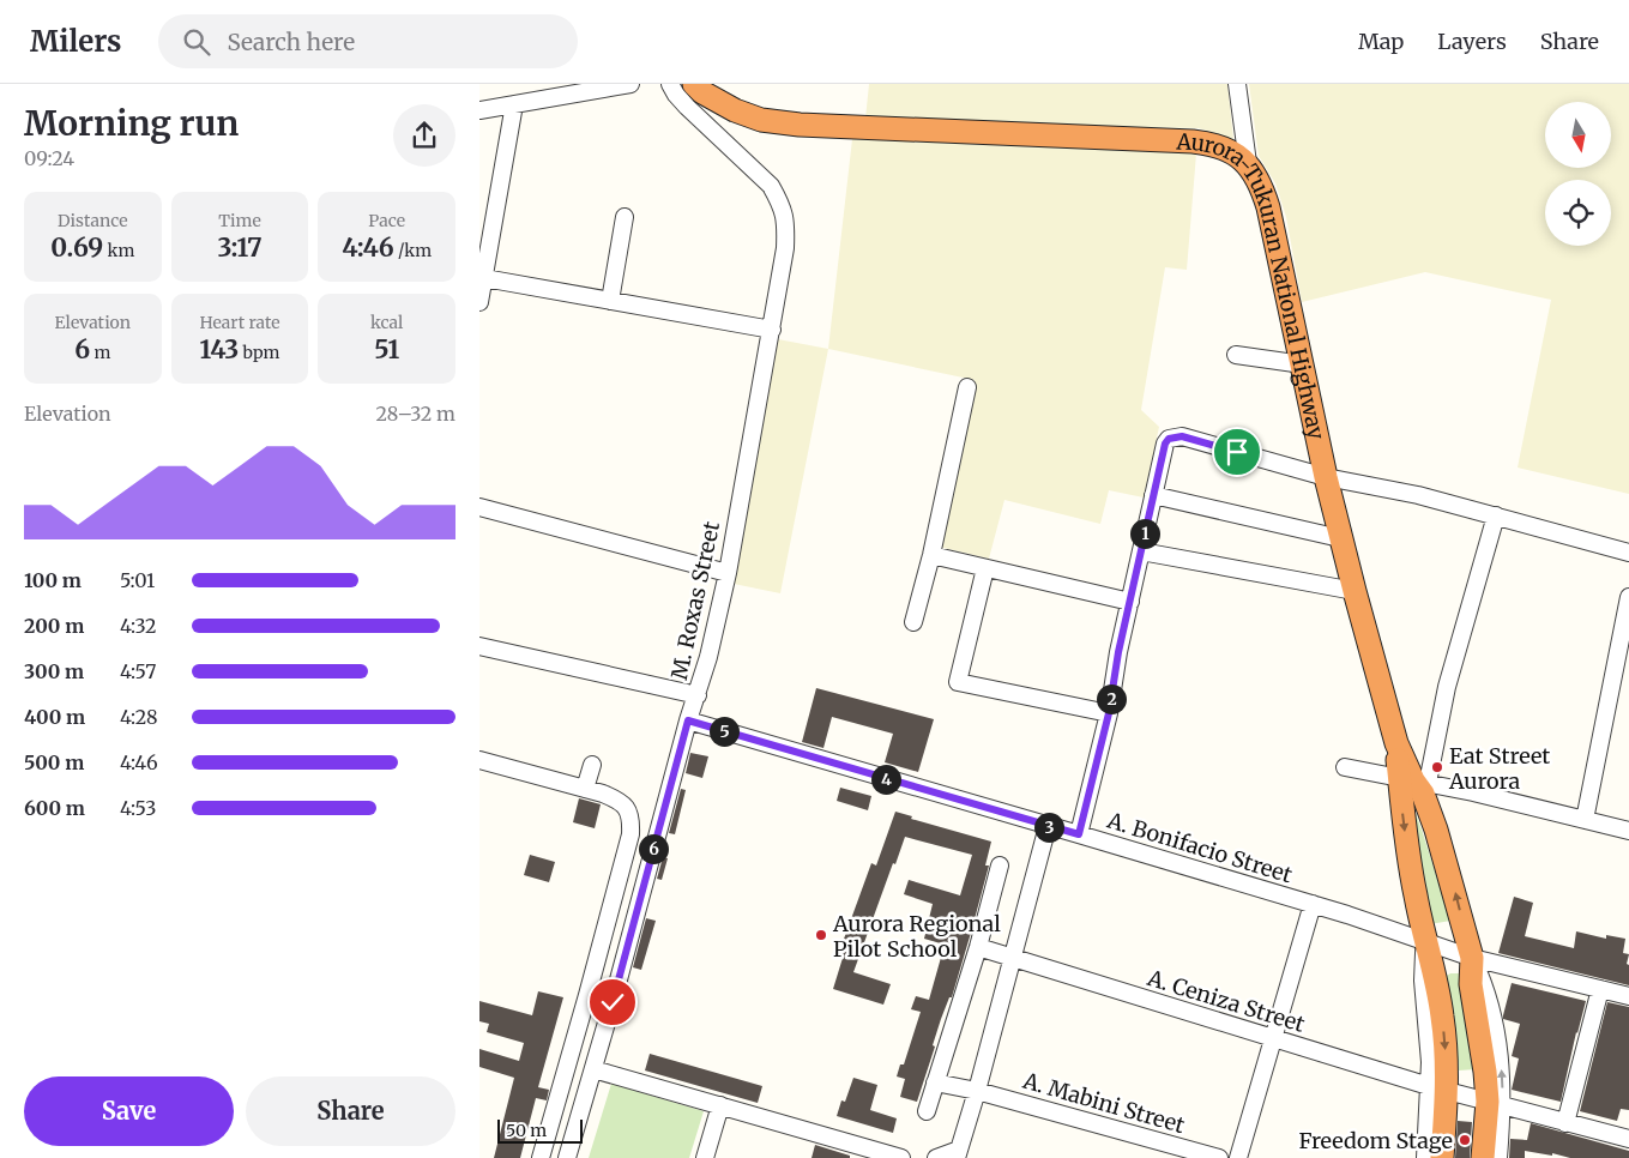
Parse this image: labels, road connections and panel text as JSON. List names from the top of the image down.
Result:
{
  "streets": {
    "highway": ["Aurora-Tukuran National Highway"],
    "street": [
      "M. Roxas Street",
      "A. Bonifacio Street",
      "A. Ceniza Street",
      "A. Mabini Street"
    ]
  },
  "crossings": [
    ["Aurora-Tukuran National Highway", "A. Bonifacio Street"],
    ["Aurora-Tukuran National Highway", "A. Ceniza Street"],
    ["M. Roxas Street", "A. Bonifacio Street"]
  ],
  "places": ["Eat Street Aurora", "Aurora Regional Pilot School", "Freedom Stage"],
  "scale_bar": "50 m",
  "north": "bottom",
  "page": {
    "header": "Milers",
    "search": "Search here",
    "nav": ["Map", "Layers", "Share"],
    "heading": ["Morning run", "09:24"],
    "stats": [
      ["Distance", "0.69 km"],
      ["Time", "3:17"],
      ["Pace", "4:46 /km"],
      ["Elevation", "6 m"],
      ["Heart rate", "143 bpm"],
      ["kcal", "51"]
    ],
    "chart": ["Elevation", "28–32 m"],
    "pins": [
      "1",
      "2",
      "5",
      "4",
      "3",
      "6"
    ],
    "list": [
      {
        "name": "100 m",
        "note": "5:01"
      },
      {
        "name": "200 m",
        "note": "4:32"
      },
      {
        "name": "300 m",
        "note": "4:57"
      },
      {
        "name": "400 m",
        "note": "4:28"
      },
      {
        "name": "500 m",
        "note": "4:46"
      },
      {
        "name": "600 m",
        "note": "4:53"
      }
    ],
    "buttons": ["Save", "Share"],
    "scale": "50 m"
  }
}
